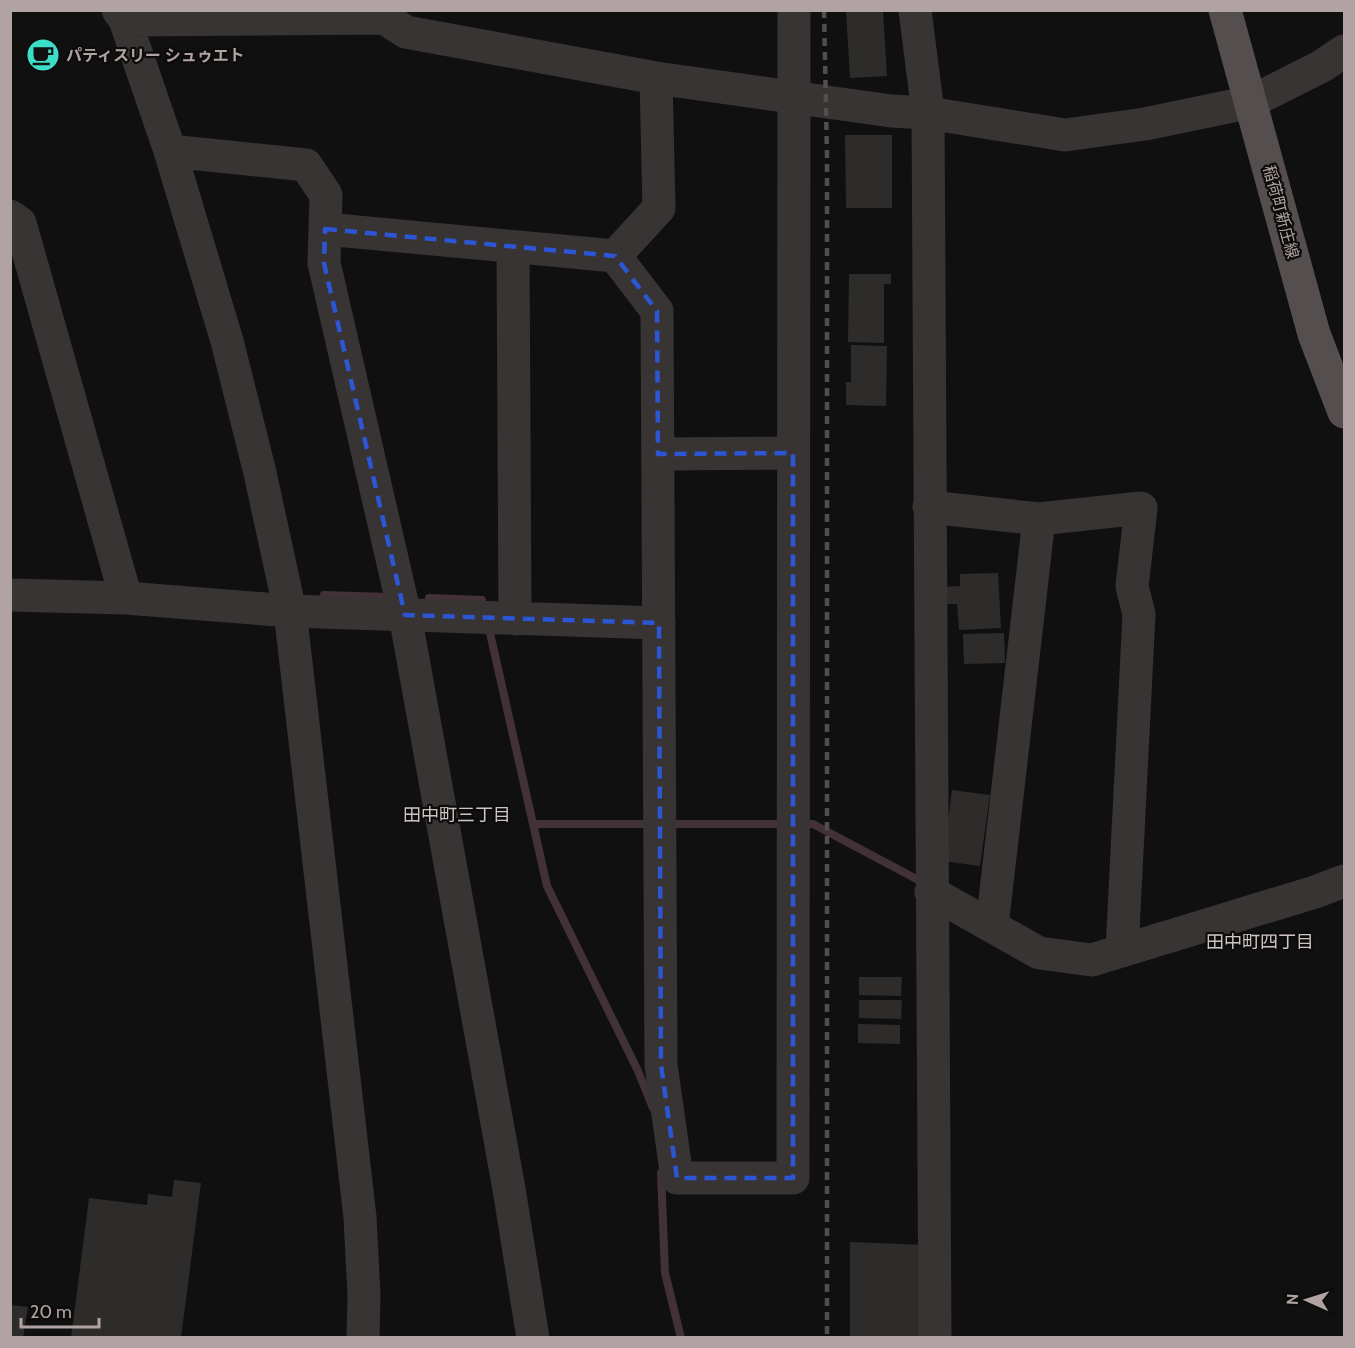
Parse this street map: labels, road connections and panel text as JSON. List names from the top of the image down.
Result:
{
  "streets": {
    "main road": ["稲荷町新庄線"]
  },
  "districts": ["田中町三丁目", "田中町四丁目"],
  "places": {
    "cafe": ["パティスリー シュゥエト"]
  },
  "scale_bar": "20 m",
  "north": "left"
}
